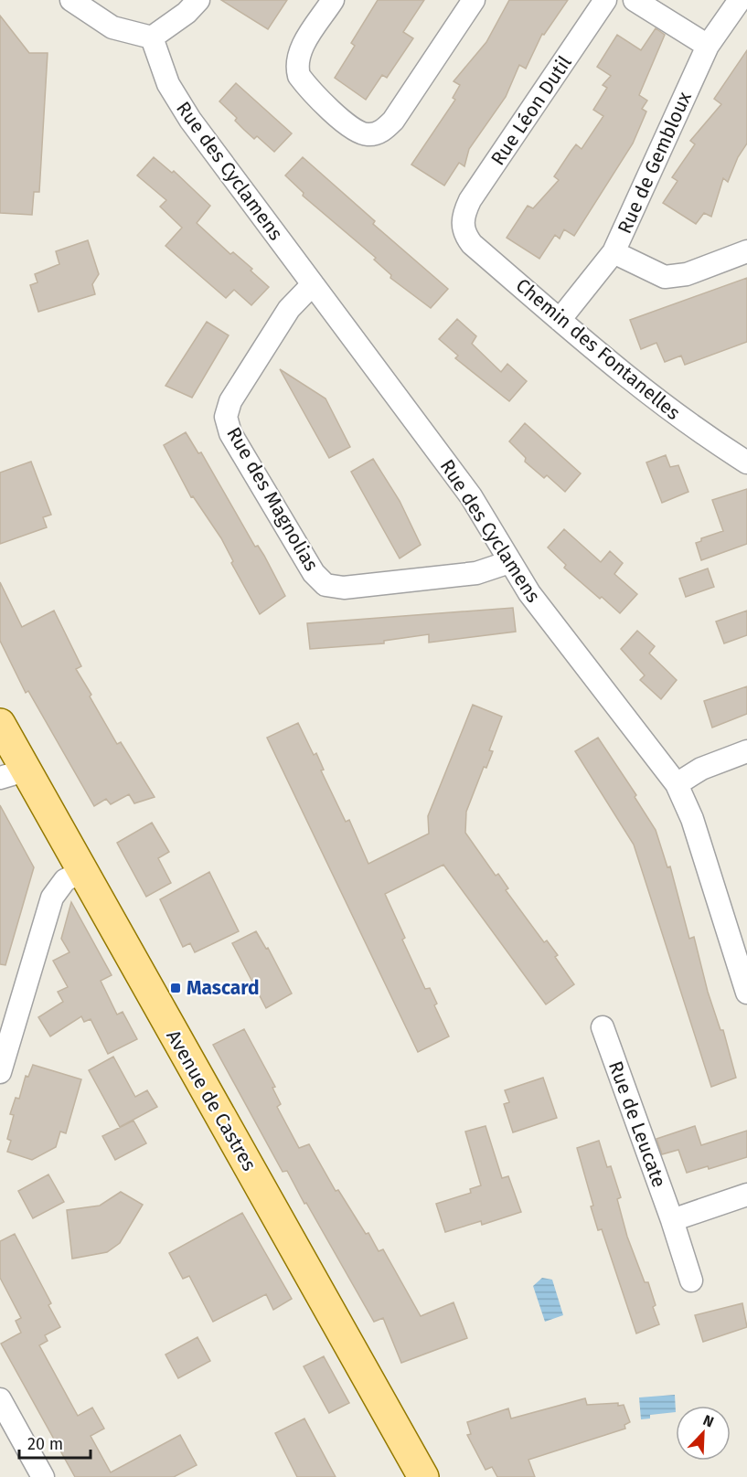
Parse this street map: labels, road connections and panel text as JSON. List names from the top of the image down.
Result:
{
  "streets": {
    "main road": ["Avenue de Castres"],
    "street": [
      "Rue Léon Dutil",
      "Rue de Gembloux",
      "Rue des Cyclamens",
      "Chemin des Fontanelles",
      "Rue des Magnolias",
      "Rue de Leucate"
    ]
  },
  "crossings": [
    ["Rue Léon Dutil", "Chemin des Fontanelles"],
    ["Rue de Gembloux", "Chemin des Fontanelles"],
    ["Rue des Cyclamens", "Rue des Magnolias"]
  ],
  "places": {
    "transit": ["Mascard"]
  },
  "scale_bar": "20 m",
  "north": "top right"
}
